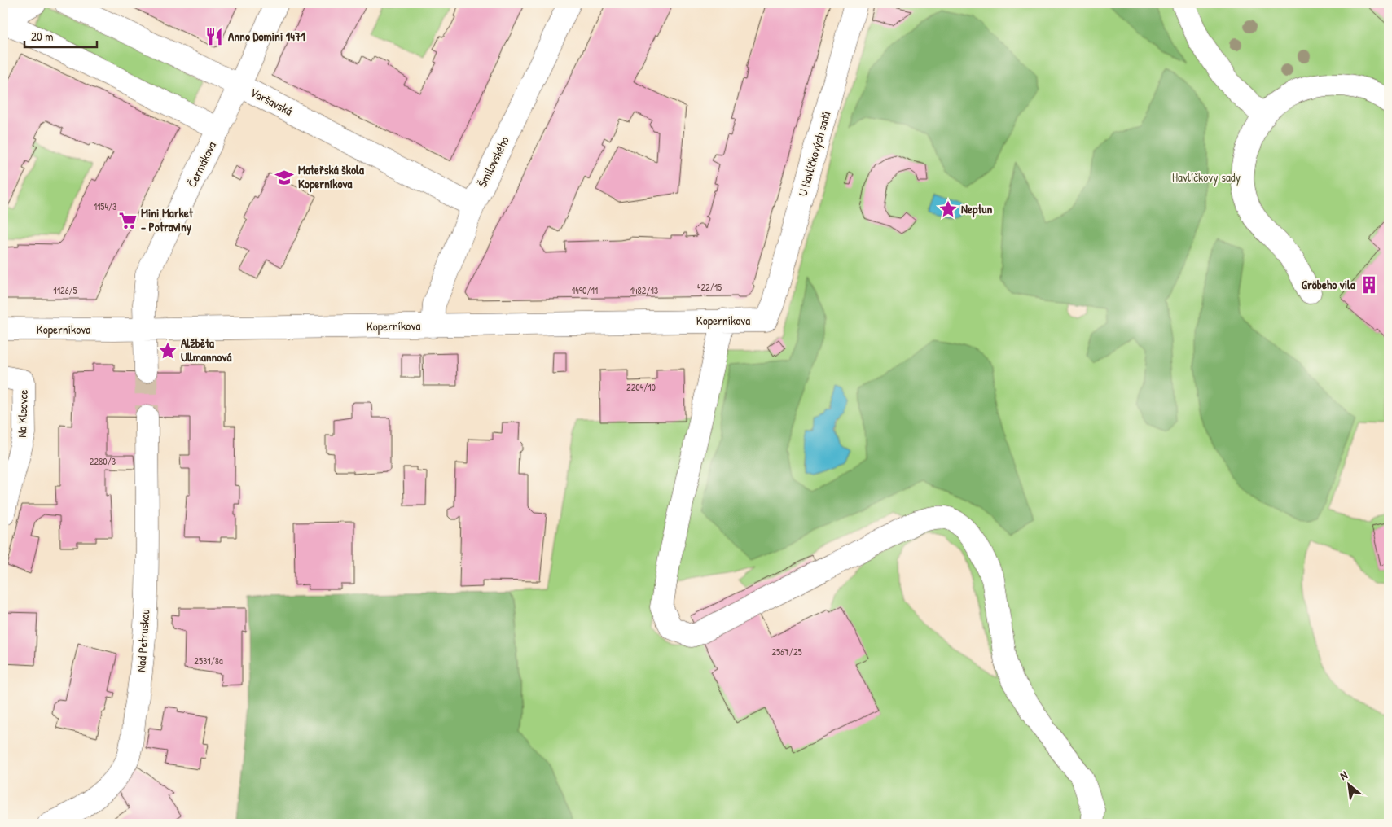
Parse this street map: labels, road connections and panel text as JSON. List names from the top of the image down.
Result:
{
  "streets": {
    "street": [
      "Varšavská",
      "U Havlíčkových sadů",
      "Šmilovského",
      "Čermákova",
      "Koperníkova",
      "Na Kleovce",
      "Nad Petruskou"
    ]
  },
  "crossings": [
    ["Varšavská", "Šmilovského"],
    ["Varšavská", "Čermákova"],
    ["U Havlíčkových sadů", "Koperníkova"],
    ["Šmilovského", "Koperníkova"],
    ["Čermákova", "Koperníkova"]
  ],
  "parks": ["Havlíčkovy sady"],
  "places": {
    "restaurant": ["Anno Domini 1471"],
    "school or university": ["Mateřská škola Koperníkova"],
    "place": ["Neptun", "Alžběta Ullmannová"],
    "supermarket": ["Mini Market - Potraviny"],
    "building": ["Gröbeho vila"]
  },
  "house_numbers": [
    "1154/3",
    "422/15",
    "1126/5",
    "1490/11",
    "1482/13",
    "2204/10",
    "2280/3",
    "2567/25",
    "2531/8a"
  ],
  "scale_bar": "20 m",
  "north": "top left"
}
